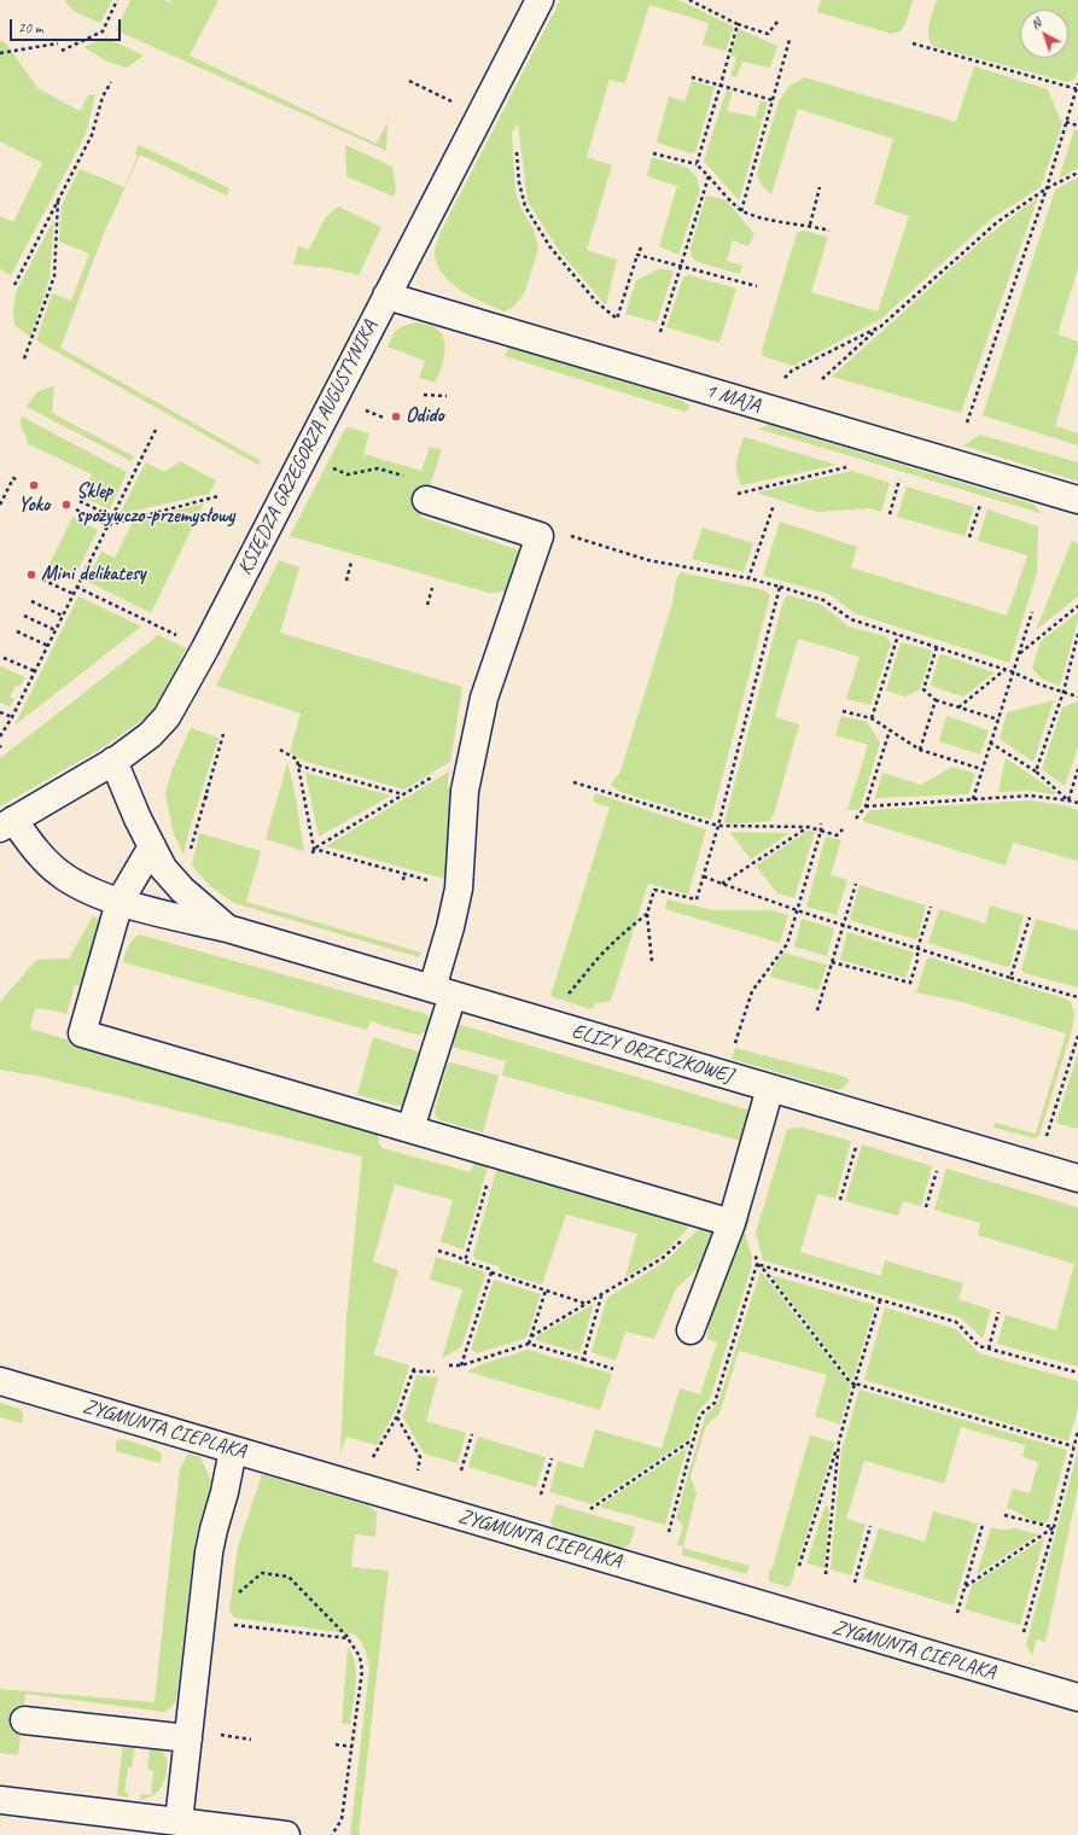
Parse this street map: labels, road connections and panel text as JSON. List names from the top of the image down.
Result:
{
  "streets": {
    "street": [
      "1 MAJA",
      "KSIĘDZA GRZEGORZA AUGUSTYNIKA",
      "ELIZY ORZESZKOWEJ",
      "ZYGMUNTA CIEPLAKA"
    ]
  },
  "crossings": [
    ["1 MAJA", "KSIĘDZA GRZEGORZA AUGUSTYNIKA"],
    ["KSIĘDZA GRZEGORZA AUGUSTYNIKA", "ELIZY ORZESZKOWEJ"]
  ],
  "places": [
    "Odido",
    "Yoko",
    "Sklep spożywczo-przemysłowy",
    "Mini delikatesy"
  ],
  "scale_bar": "20 m",
  "north": "top left"
}
